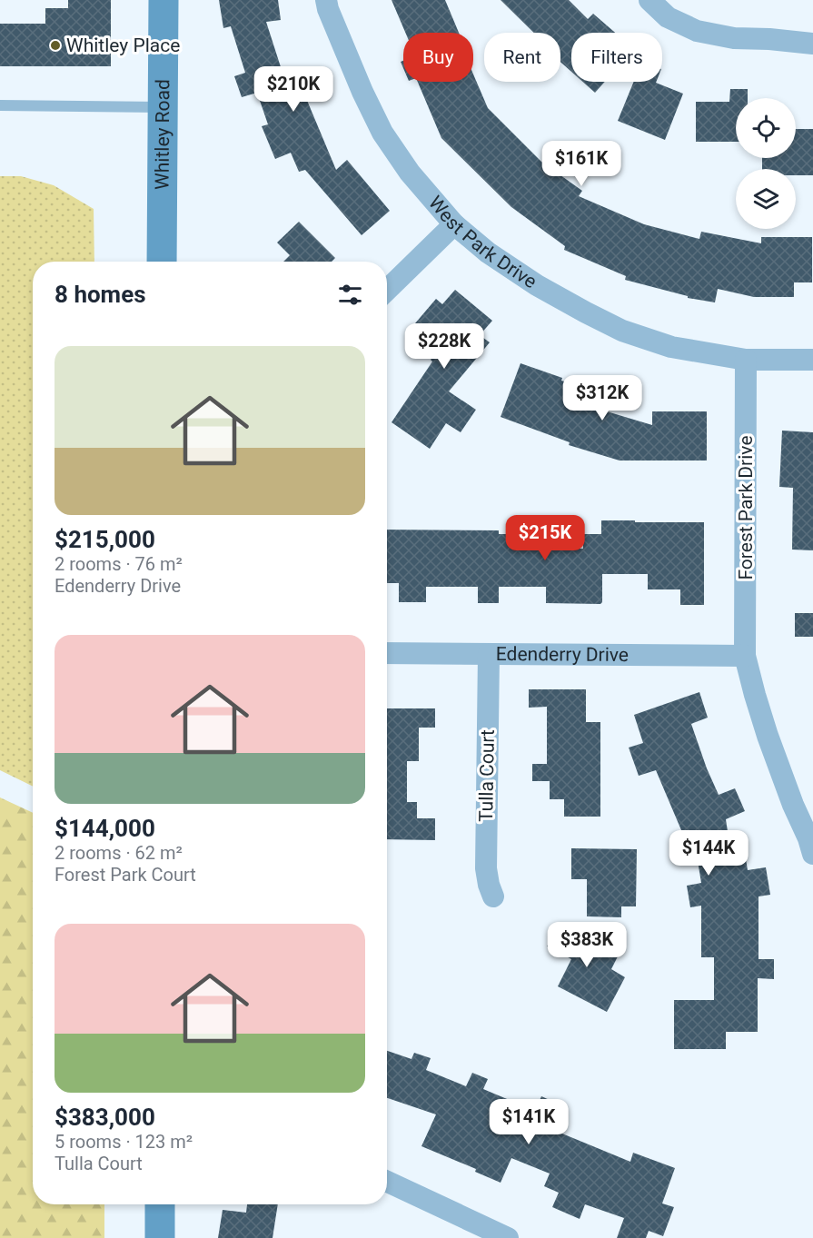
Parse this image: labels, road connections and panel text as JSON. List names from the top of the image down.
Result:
{
  "streets": {
    "street": [
      "Whitley Road",
      "West Park Drive",
      "Forest Park Drive",
      "Edenderry Drive",
      "Tulla Court"
    ]
  },
  "crossings": [
    ["West Park Drive", "Forest Park Drive"],
    ["Forest Park Drive", "Edenderry Drive"],
    ["Edenderry Drive", "Tulla Court"]
  ],
  "places": ["Whitley Place"],
  "page": {
    "chip": ["Buy", "Rent", "Filters"],
    "price": [
      "$210K",
      "$161K",
      "$228K",
      "$312K",
      "$215K",
      "$144K",
      "$383K",
      "$141K"
    ],
    "heading": "8 homes",
    "list": [
      {
        "name": "$215,000",
        "note": "2 rooms · 76 m² · Edenderry Drive"
      },
      {
        "name": "$144,000",
        "note": "2 rooms · 62 m² · Forest Park Court"
      },
      {
        "name": "$383,000",
        "note": "5 rooms · 123 m² · Tulla Court"
      }
    ]
  }
}
